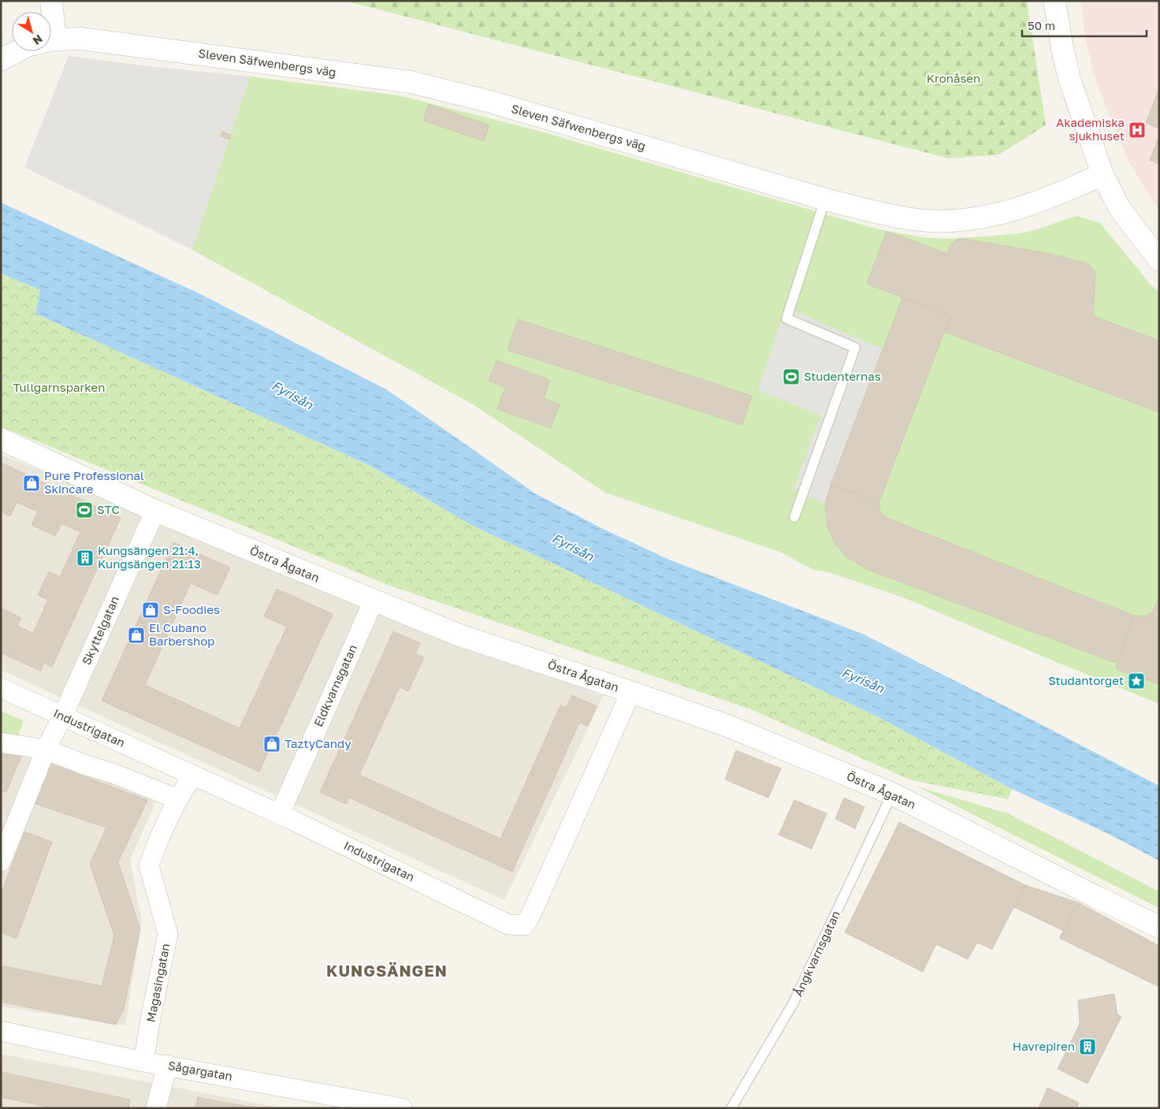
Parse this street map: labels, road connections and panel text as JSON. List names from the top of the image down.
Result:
{
  "streets": {
    "street": [
      "Sleven Säfwenbergs väg",
      "Östra Ågatan",
      "Skyttelgatan",
      "Eldkvarnsgatan",
      "Industrigatan",
      "Magasingatan",
      "Sågargatan"
    ],
    "lane": ["Ångkvarnsgatan"]
  },
  "crossings": [
    ["Östra Ågatan", "Skyttelgatan"],
    ["Östra Ågatan", "Eldkvarnsgatan"],
    ["Östra Ågatan", "Industrigatan"],
    ["Östra Ågatan", "Ångkvarnsgatan"],
    ["Skyttelgatan", "Industrigatan"],
    ["Eldkvarnsgatan", "Industrigatan"],
    ["Industrigatan", "Magasingatan"],
    ["Magasingatan", "Sågargatan"]
  ],
  "districts": ["KUNGSÄNGEN"],
  "water": ["Fyrisån"],
  "parks": ["Kronåsen", "Tullgarnsparken"],
  "places": {
    "hospital": ["Akademiska sjukhuset"],
    "sports": ["Studenternas", "STC"],
    "shop": [
      "Pure Professional Skincare",
      "S-Foodies",
      "El Cubano Barbershop",
      "TaztyCandy"
    ],
    "building": ["Kungsängen 21:4, Kungsängen 21:13", "Havrepiren"],
    "place": ["Studantorget"]
  },
  "scale_bar": "50 m",
  "north": "bottom right"
}
